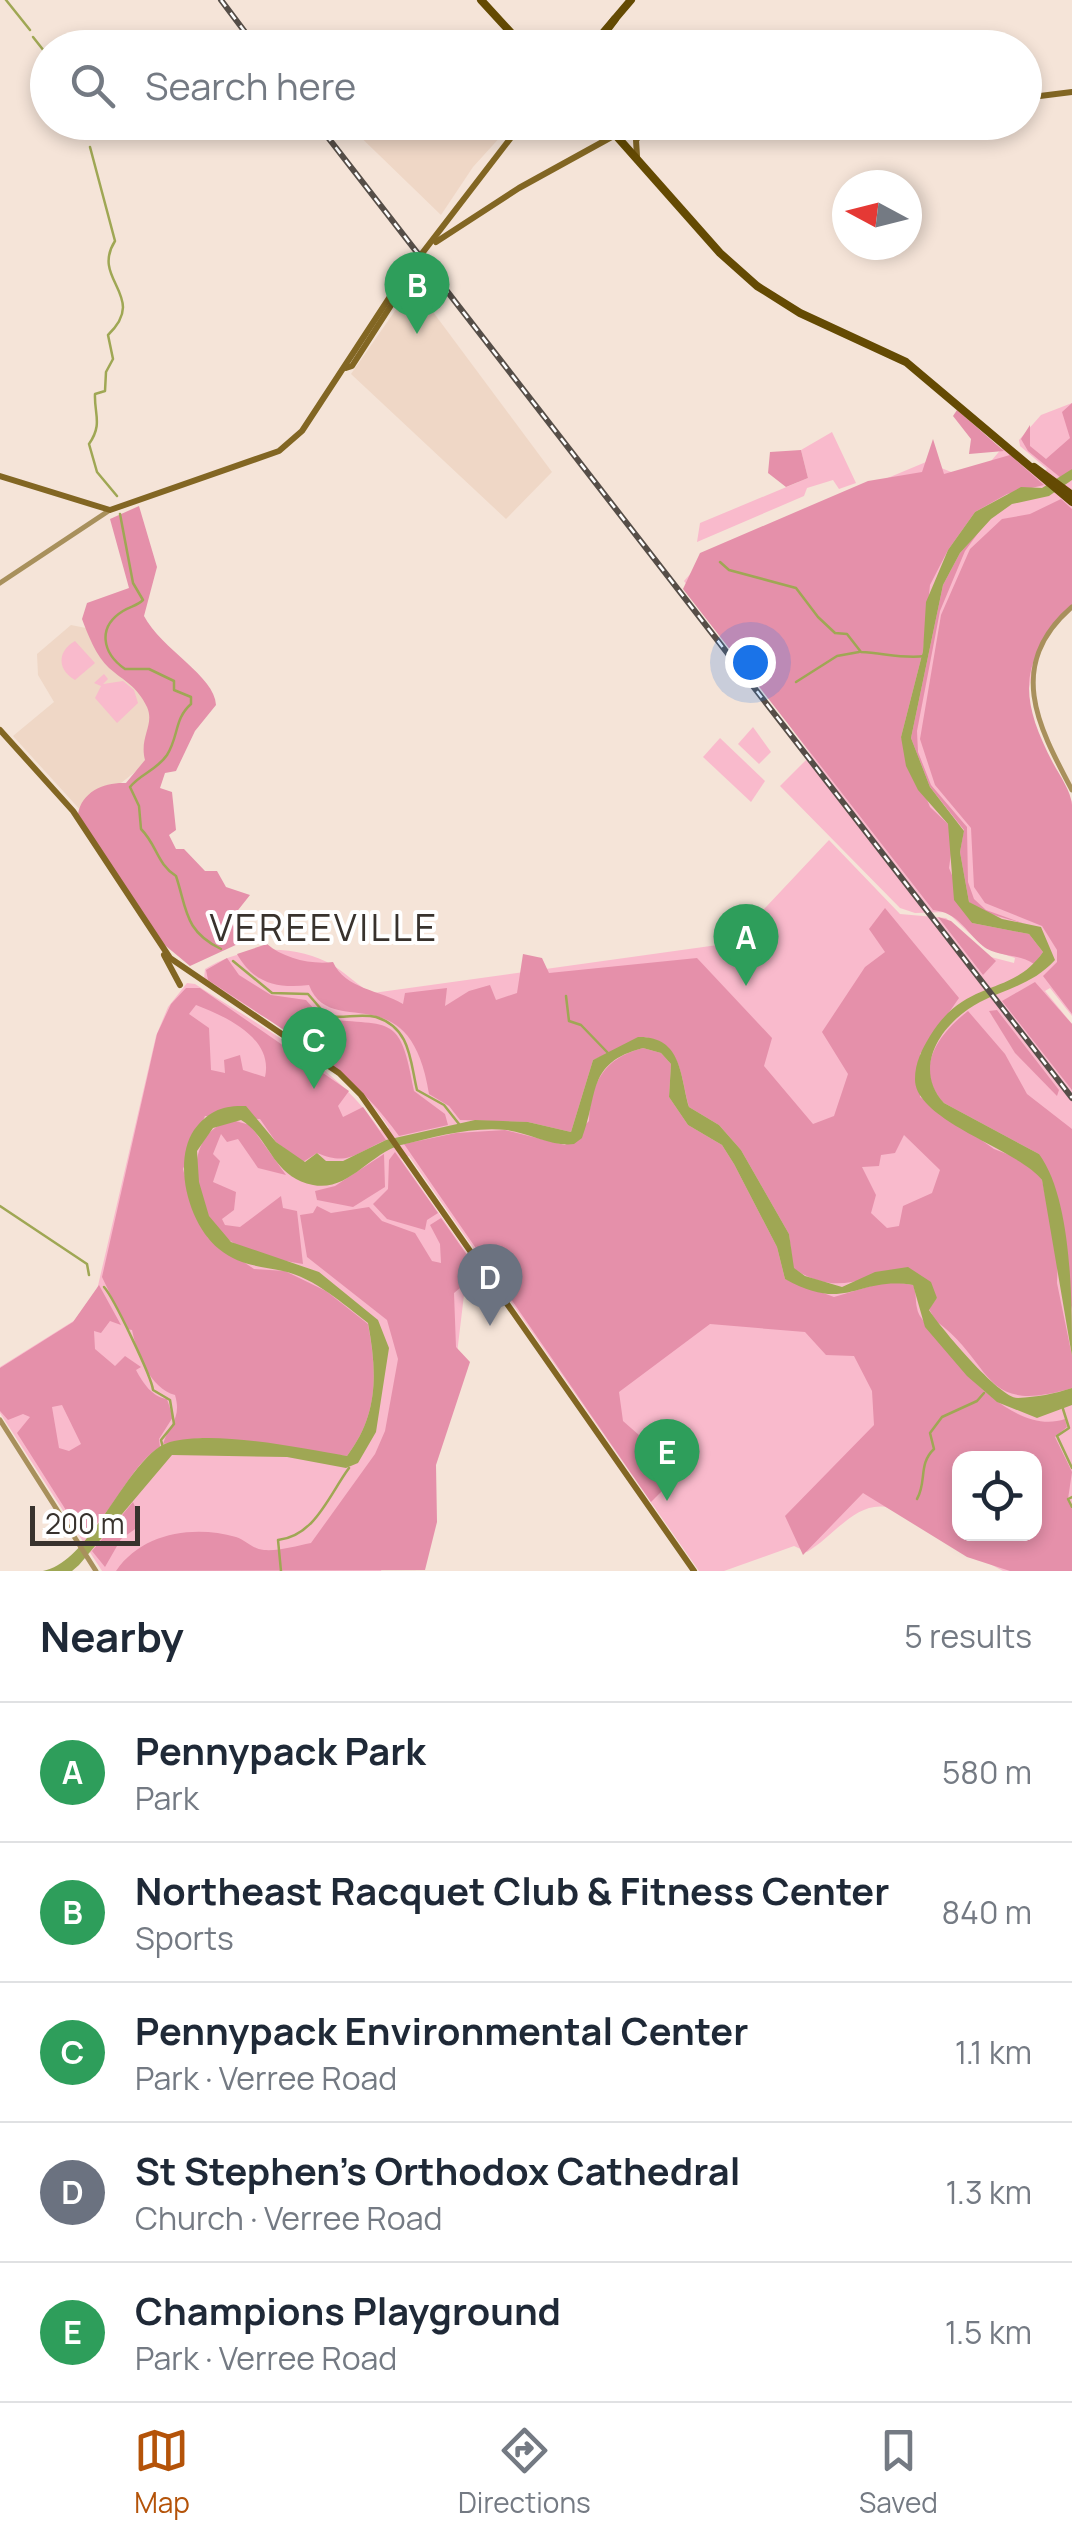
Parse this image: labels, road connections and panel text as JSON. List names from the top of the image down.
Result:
{
  "districts": ["VEREEVILLE"],
  "scale_bar": "200 m",
  "north": "left",
  "page": {
    "search": "Search here",
    "pins": [
      "B",
      "A",
      "C",
      "D",
      "E"
    ],
    "scale": "200 m",
    "heading": ["Nearby", "5 results"],
    "list": [
      {
        "mark": "A",
        "name": "Pennypack Park",
        "note": "Park",
        "value": "580 m"
      },
      {
        "mark": "B",
        "name": "Northeast Racquet Club & Fitness Center",
        "note": "Sports",
        "value": "840 m"
      },
      {
        "mark": "C",
        "name": "Pennypack Environmental Center",
        "note": "Park · Verree Road",
        "value": "1.1 km"
      },
      {
        "mark": "D",
        "name": "St Stephen's Orthodox Cathedral",
        "note": "Church · Verree Road",
        "value": "1.3 km"
      },
      {
        "mark": "E",
        "name": "Champions Playground",
        "note": "Park · Verree Road",
        "value": "1.5 km"
      }
    ],
    "nav": ["Map", "Directions", "Saved"]
  }
}
